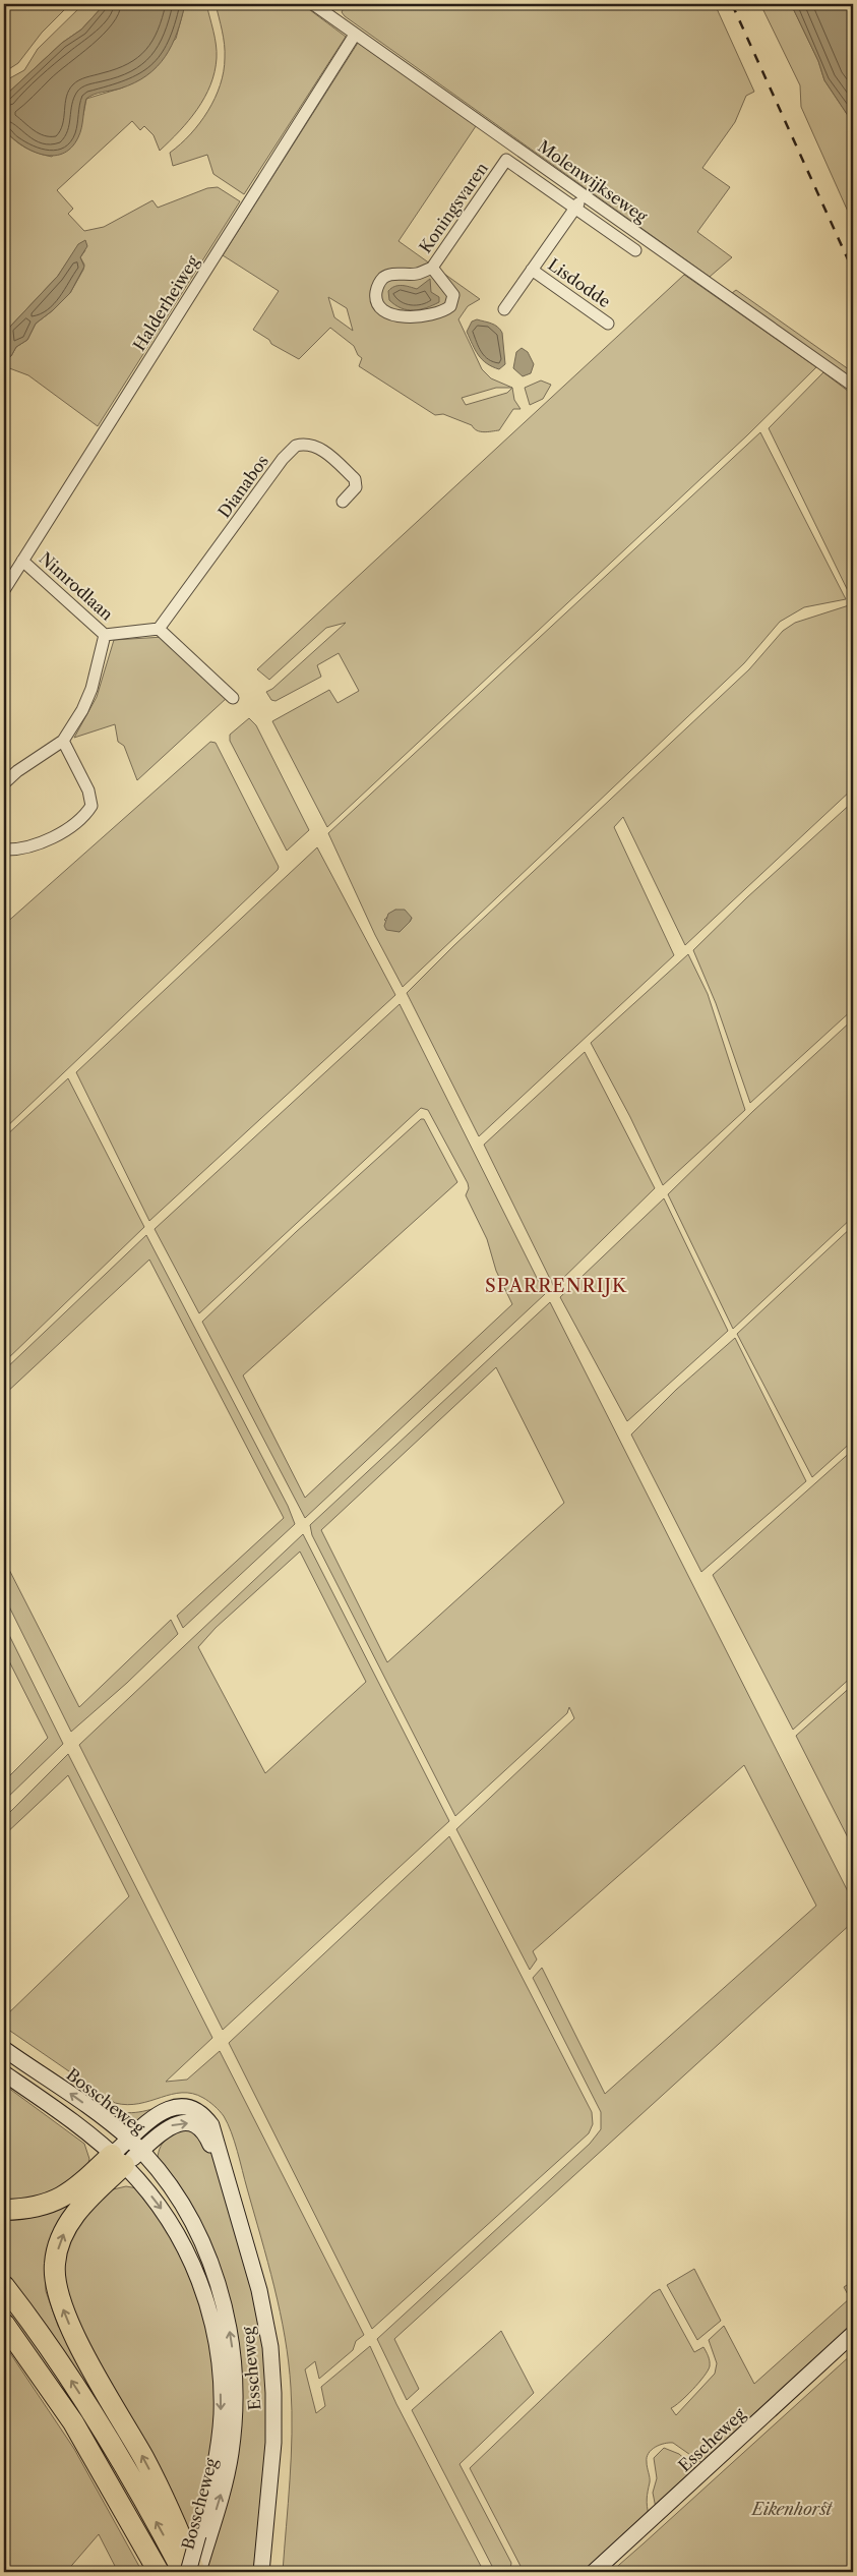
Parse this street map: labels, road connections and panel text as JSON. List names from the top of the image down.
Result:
{
  "streets": {
    "main road": ["Bosscheweg", "Esscheweg"],
    "street": [
      "Molenwijkseweg",
      "Koningsvaren",
      "Lisdodde",
      "Halderheiweg",
      "Dianabos",
      "Nimrodlaan"
    ]
  },
  "crossings": [
    ["Molenwijkseweg", "Koningsvaren"],
    ["Molenwijkseweg", "Lisdodde"],
    ["Molenwijkseweg", "Halderheiweg"],
    ["Koningsvaren", "Lisdodde"],
    ["Halderheiweg", "Nimrodlaan"],
    ["Dianabos", "Nimrodlaan"],
    ["Bosscheweg", "Esscheweg"]
  ],
  "districts": ["SPARRENRIJK"],
  "parks": ["Eikenhorst"]
}
